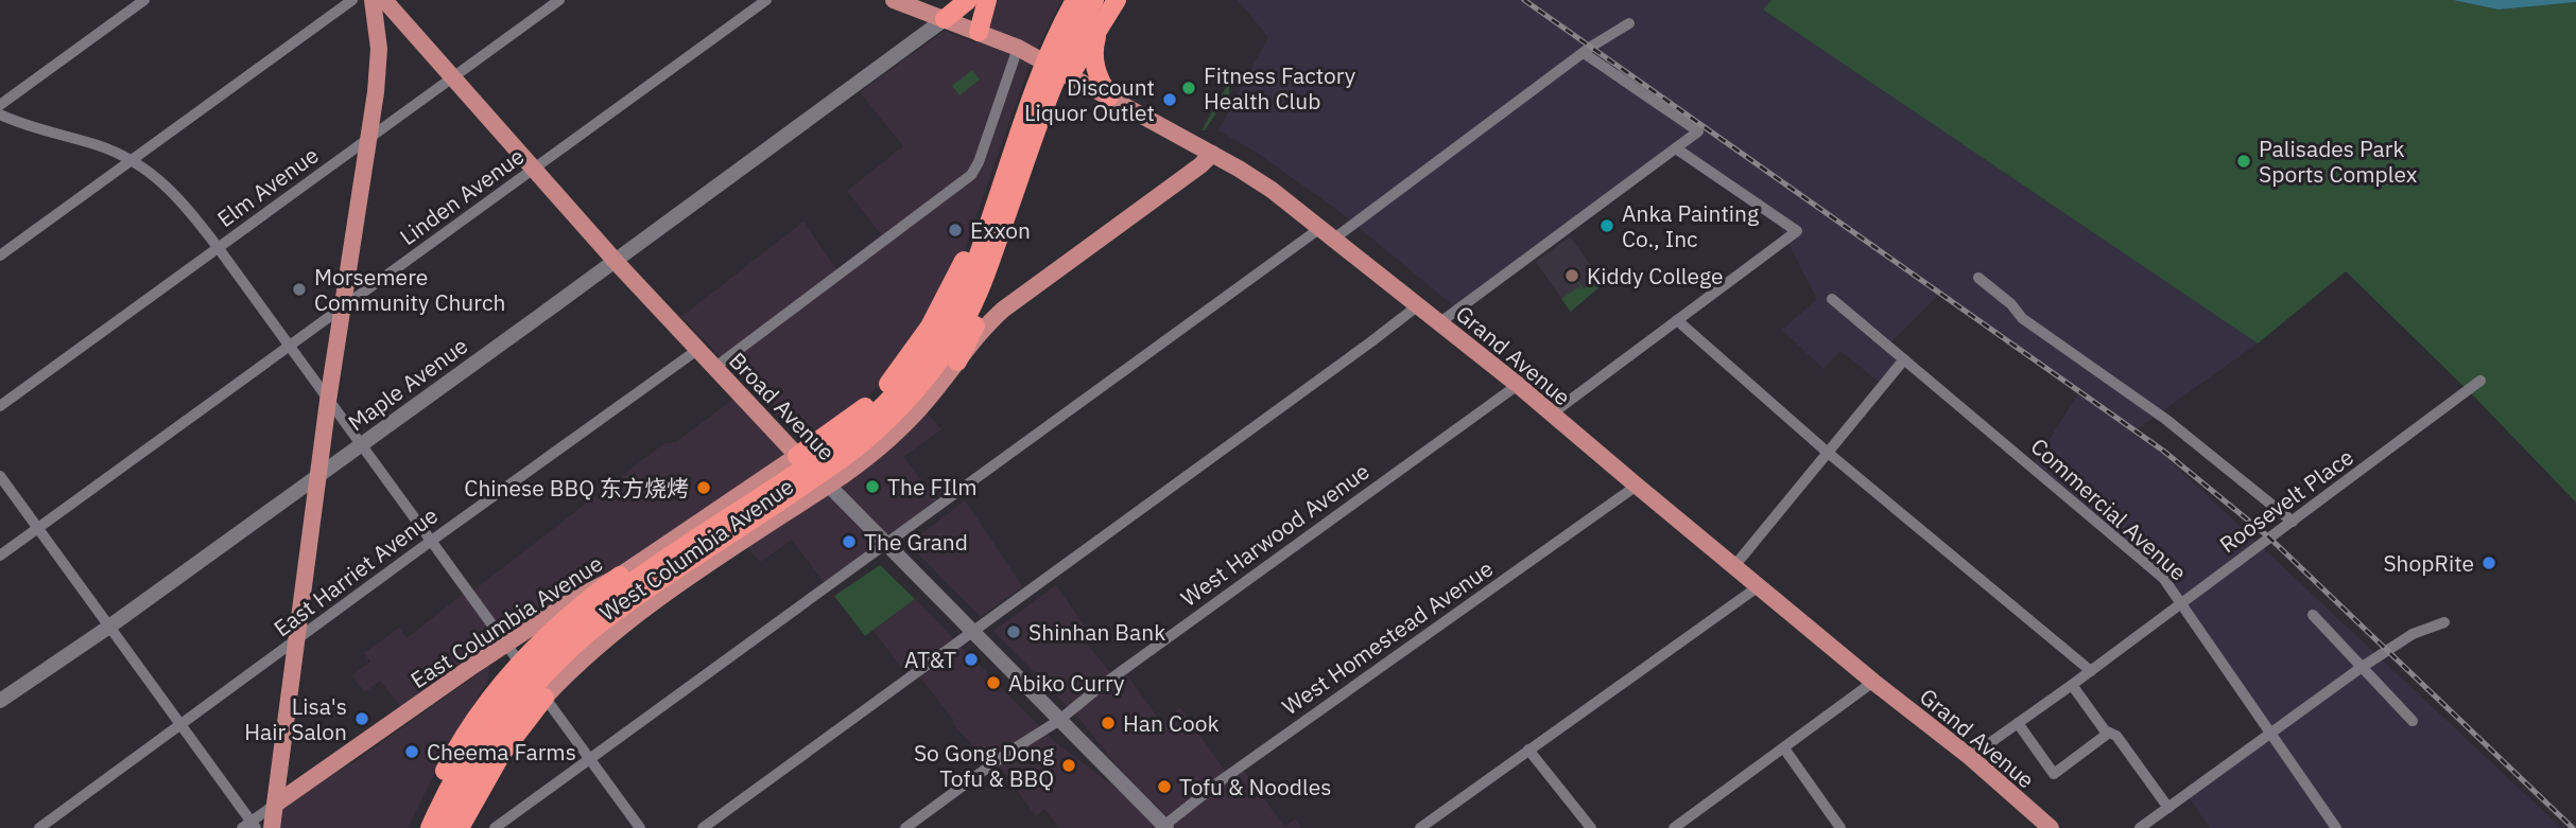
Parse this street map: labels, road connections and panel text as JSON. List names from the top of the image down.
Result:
{
  "streets": {
    "main road": [
      "Grand Avenue",
      "Broad Avenue",
      "West Columbia Avenue",
      "East Columbia Avenue"
    ],
    "street": [
      "Elm Avenue",
      "Linden Avenue",
      "Maple Avenue",
      "Roosevelt Place",
      "Commercial Avenue",
      "West Harwood Avenue",
      "East Harriet Avenue",
      "West Homestead Avenue"
    ]
  },
  "crossings": [
    ["Elm Avenue", "Broad Avenue"],
    ["Linden Avenue", "Broad Avenue"],
    ["Grand Avenue", "Maple Avenue"],
    ["Grand Avenue", "Roosevelt Place"],
    ["Grand Avenue", "West Harwood Avenue"],
    ["Grand Avenue", "West Columbia Avenue"],
    ["Grand Avenue", "West Homestead Avenue"],
    ["Maple Avenue", "Broad Avenue"],
    ["Broad Avenue", "West Harwood Avenue"],
    ["Broad Avenue", "West Columbia Avenue"],
    ["Broad Avenue", "East Harriet Avenue"],
    ["Broad Avenue", "East Columbia Avenue"],
    ["Broad Avenue", "West Homestead Avenue"],
    ["Roosevelt Place", "Commercial Avenue"]
  ],
  "places": [
    "Fitness Factory Health Club",
    "Discount Liquor Outlet",
    "Palisades Park Sports Complex",
    "Anka Painting Co., Inc",
    "Exxon",
    "Kiddy College",
    "Morsemere Community Church",
    "The FIlm",
    "Chinese BBQ 东方烧烤",
    "The Grand",
    "ShopRite",
    "Shinhan Bank",
    "AT&T",
    "Abiko Curry",
    "Lisa's Hair Salon",
    "Han Cook",
    "Cheema Farms",
    "So Gong Dong Tofu & BBQ",
    "Tofu & Noodles"
  ]
}
